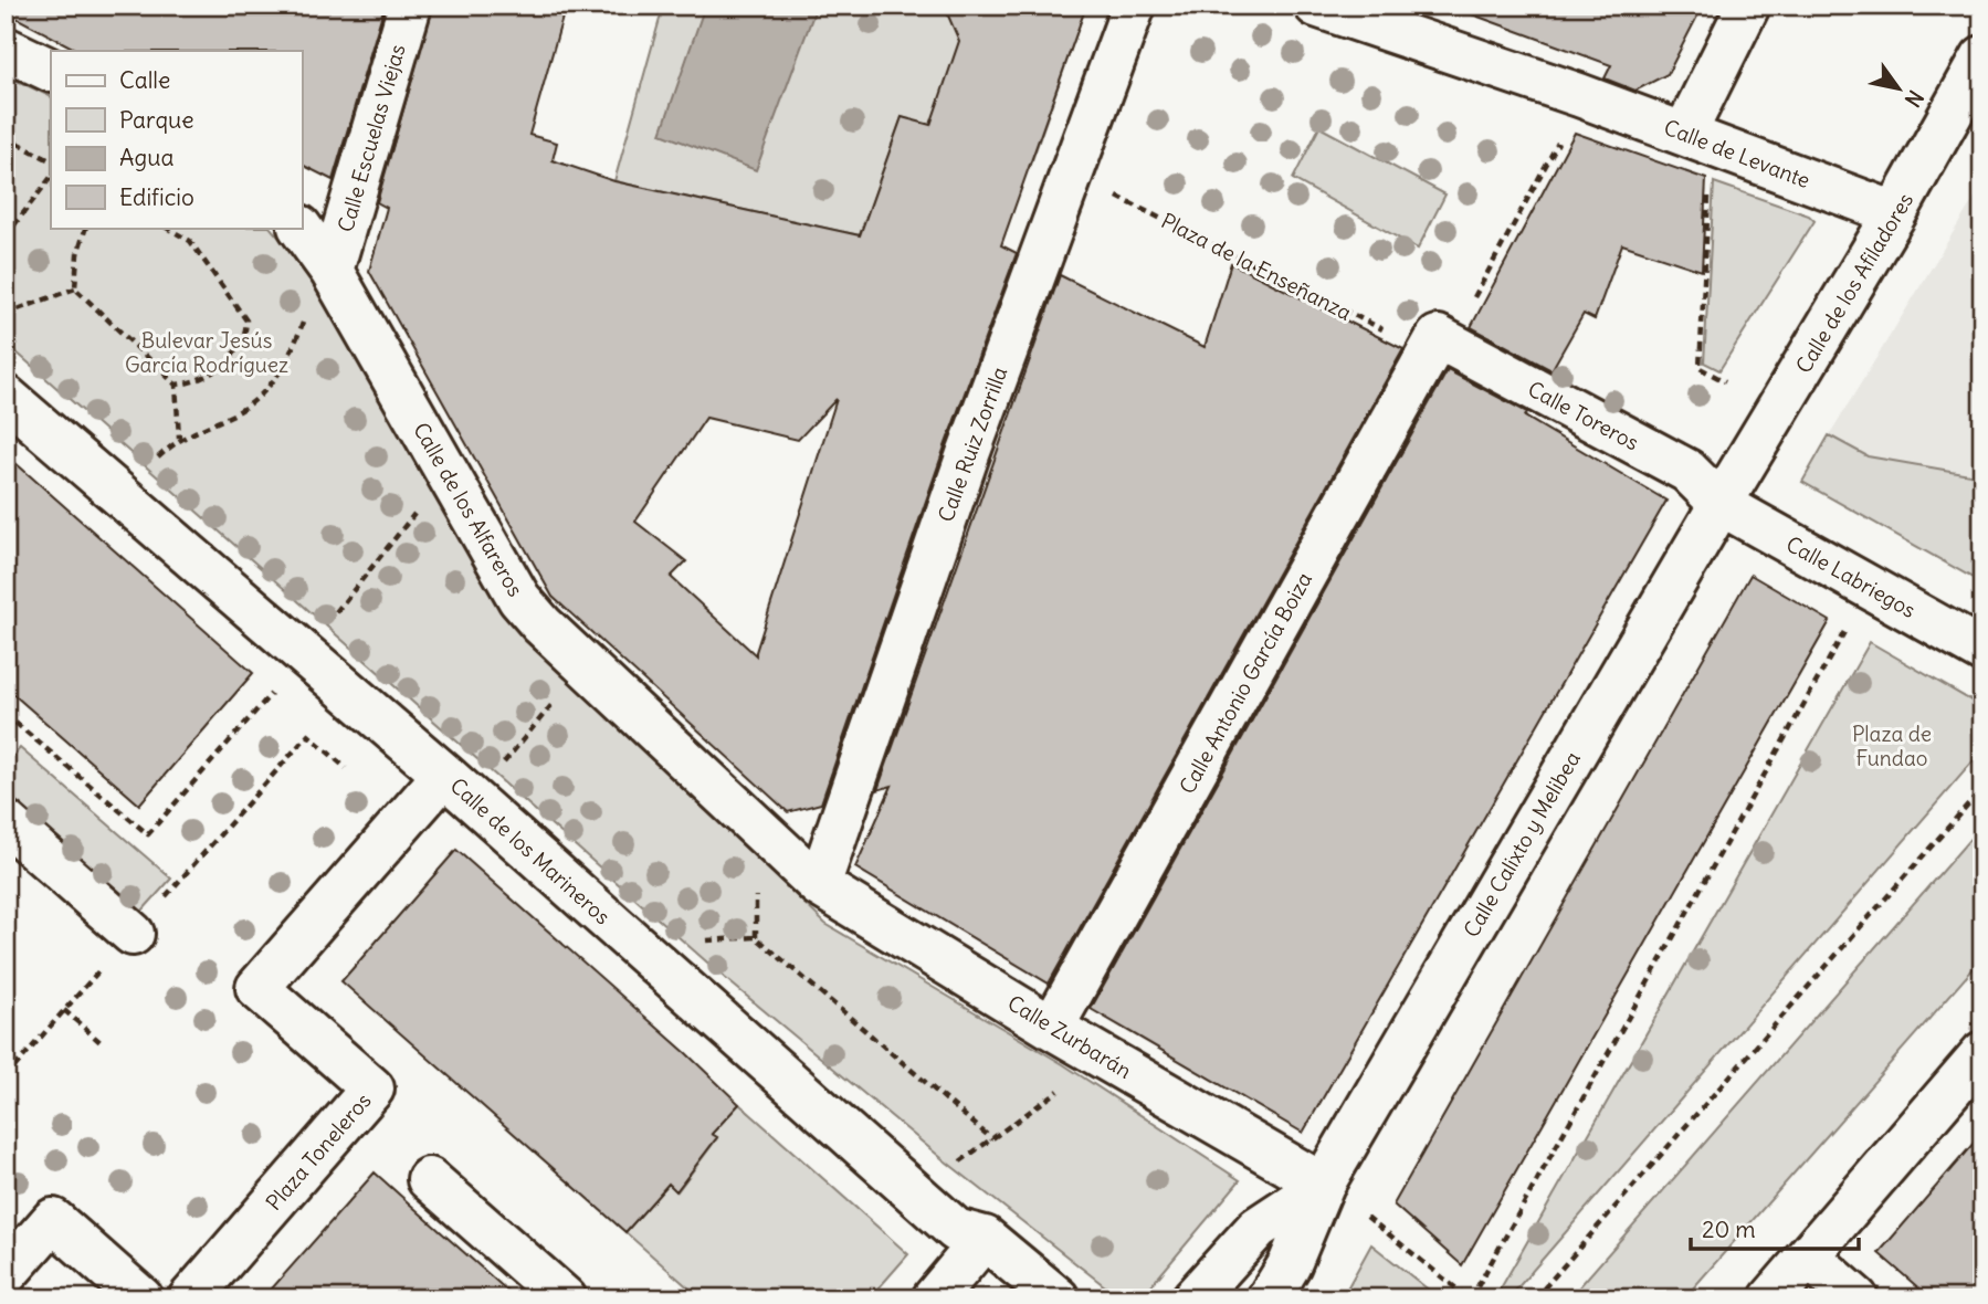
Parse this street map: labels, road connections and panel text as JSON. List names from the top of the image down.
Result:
{
  "streets": {
    "street": [
      "Calle Escuelas Viejas",
      "Calle de Levante",
      "Calle de los Afiladores",
      "Calle Toreros",
      "Calle Ruiz Zorrilla",
      "Calle de los Alfareros",
      "Calle Labriegos",
      "Calle Antonio García Boiza",
      "Calle Calixto y Melibea",
      "Calle de los Marineros",
      "Calle Zurbarán",
      "Plaza Toneleros"
    ],
    "path": ["Plaza de la Enseñanza"]
  },
  "crossings": [
    ["Calle Escuelas Viejas", "Calle de los Alfareros"],
    ["Calle de Levante", "Calle de los Afiladores"],
    ["Calle de los Afiladores", "Calle Toreros"],
    ["Calle de los Afiladores", "Calle Labriegos"],
    ["Calle de los Afiladores", "Calle Calixto y Melibea"],
    ["Calle Toreros", "Calle Labriegos"],
    ["Calle Toreros", "Calle Antonio García Boiza"],
    ["Calle Toreros", "Calle Calixto y Melibea"],
    ["Calle Ruiz Zorrilla", "Calle de los Alfareros"],
    ["Calle Ruiz Zorrilla", "Calle Zurbarán"],
    ["Calle de los Alfareros", "Calle Zurbarán"],
    ["Calle Labriegos", "Calle Calixto y Melibea"],
    ["Calle Antonio García Boiza", "Calle Zurbarán"],
    ["Calle Calixto y Melibea", "Calle Zurbarán"],
    ["Calle de los Marineros", "Plaza Toneleros"]
  ],
  "parks": ["Bulevar Jesús García Rodríguez", "Plaza de Fundao"],
  "legend": [
    "Calle",
    "Parque",
    "Agua",
    "Edificio"
  ],
  "scale_bar": "20 m",
  "north": "bottom right"
}
